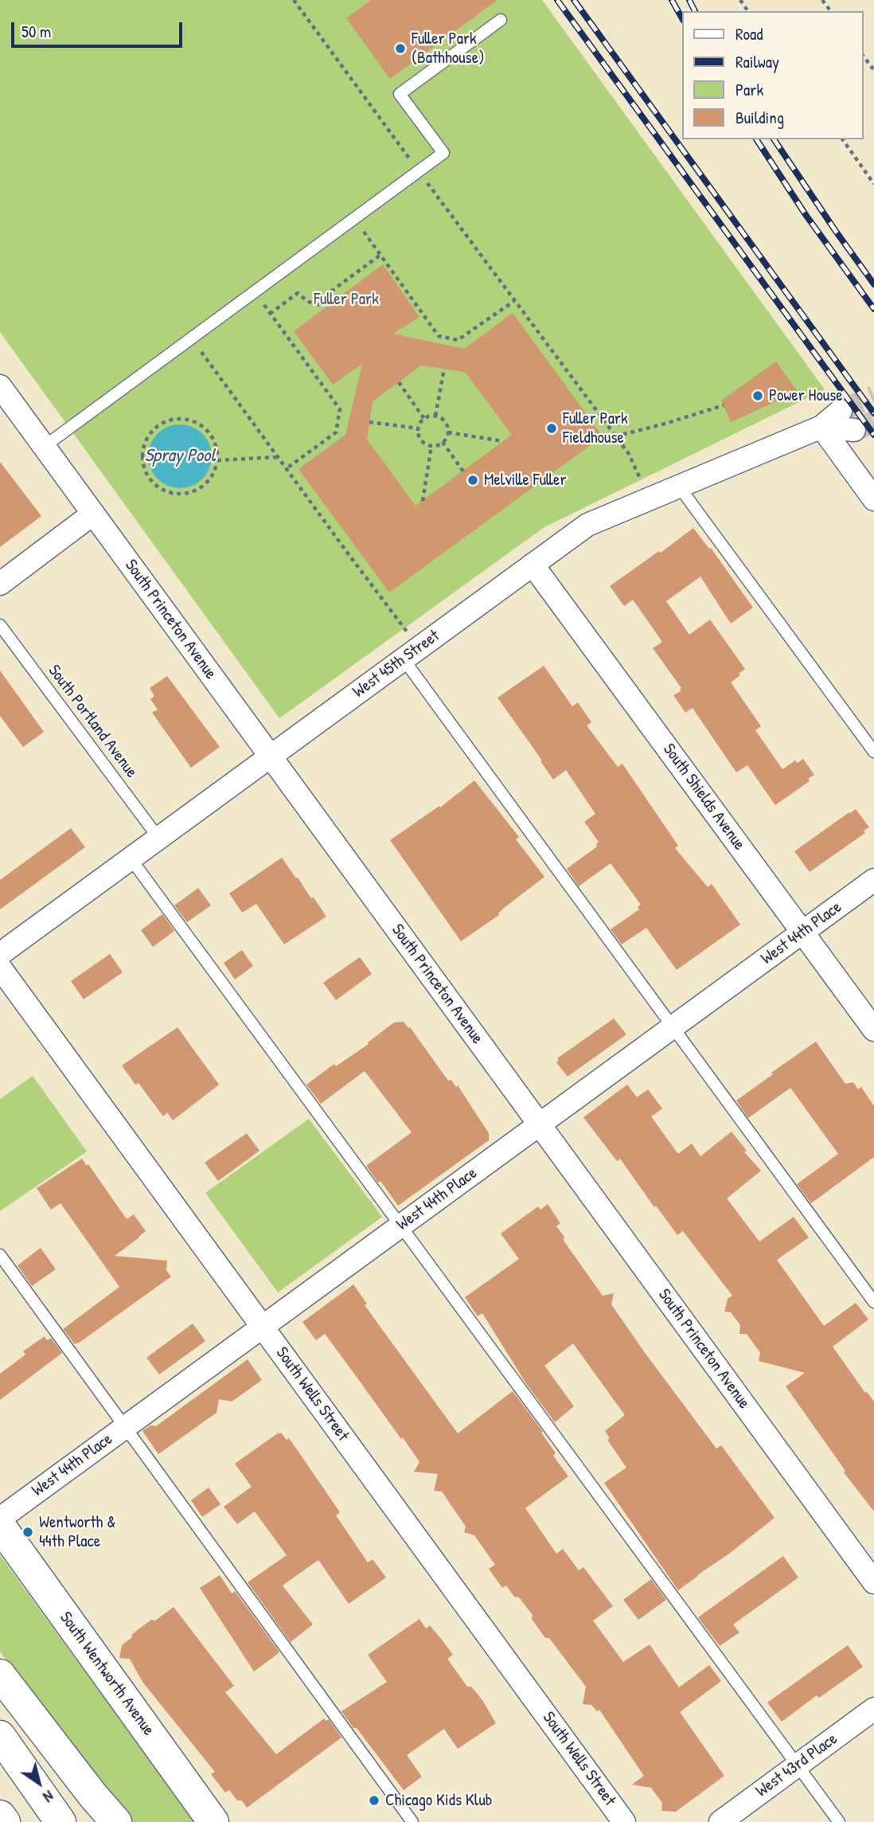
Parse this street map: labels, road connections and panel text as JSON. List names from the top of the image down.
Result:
{
  "streets": {
    "main road": ["South Wentworth Avenue"],
    "street": [
      "South Princeton Avenue",
      "West 45th Street",
      "South Shields Avenue",
      "West 44th Place",
      "South Wells Street",
      "West 43rd Place"
    ],
    "lane": ["South Portland Avenue"]
  },
  "crossings": [
    ["South Princeton Avenue", "West 45th Street"],
    ["South Princeton Avenue", "West 44th Place"],
    ["West 45th Street", "South Portland Avenue"],
    ["West 45th Street", "South Shields Avenue"],
    ["South Shields Avenue", "West 44th Place"],
    ["West 44th Place", "South Wells Street"]
  ],
  "water": ["Spray Pool"],
  "parks": ["Fuller Park"],
  "places": [
    "Fuller Park (Bathhouse)",
    "Power House",
    "Fuller Park Fieldhouse",
    "Melville Fuller",
    "Wentworth & 44th Place",
    "Chicago Kids Klub"
  ],
  "legend": [
    "Road",
    "Railway",
    "Park",
    "Building"
  ],
  "scale_bar": "50 m",
  "north": "bottom right"
}
